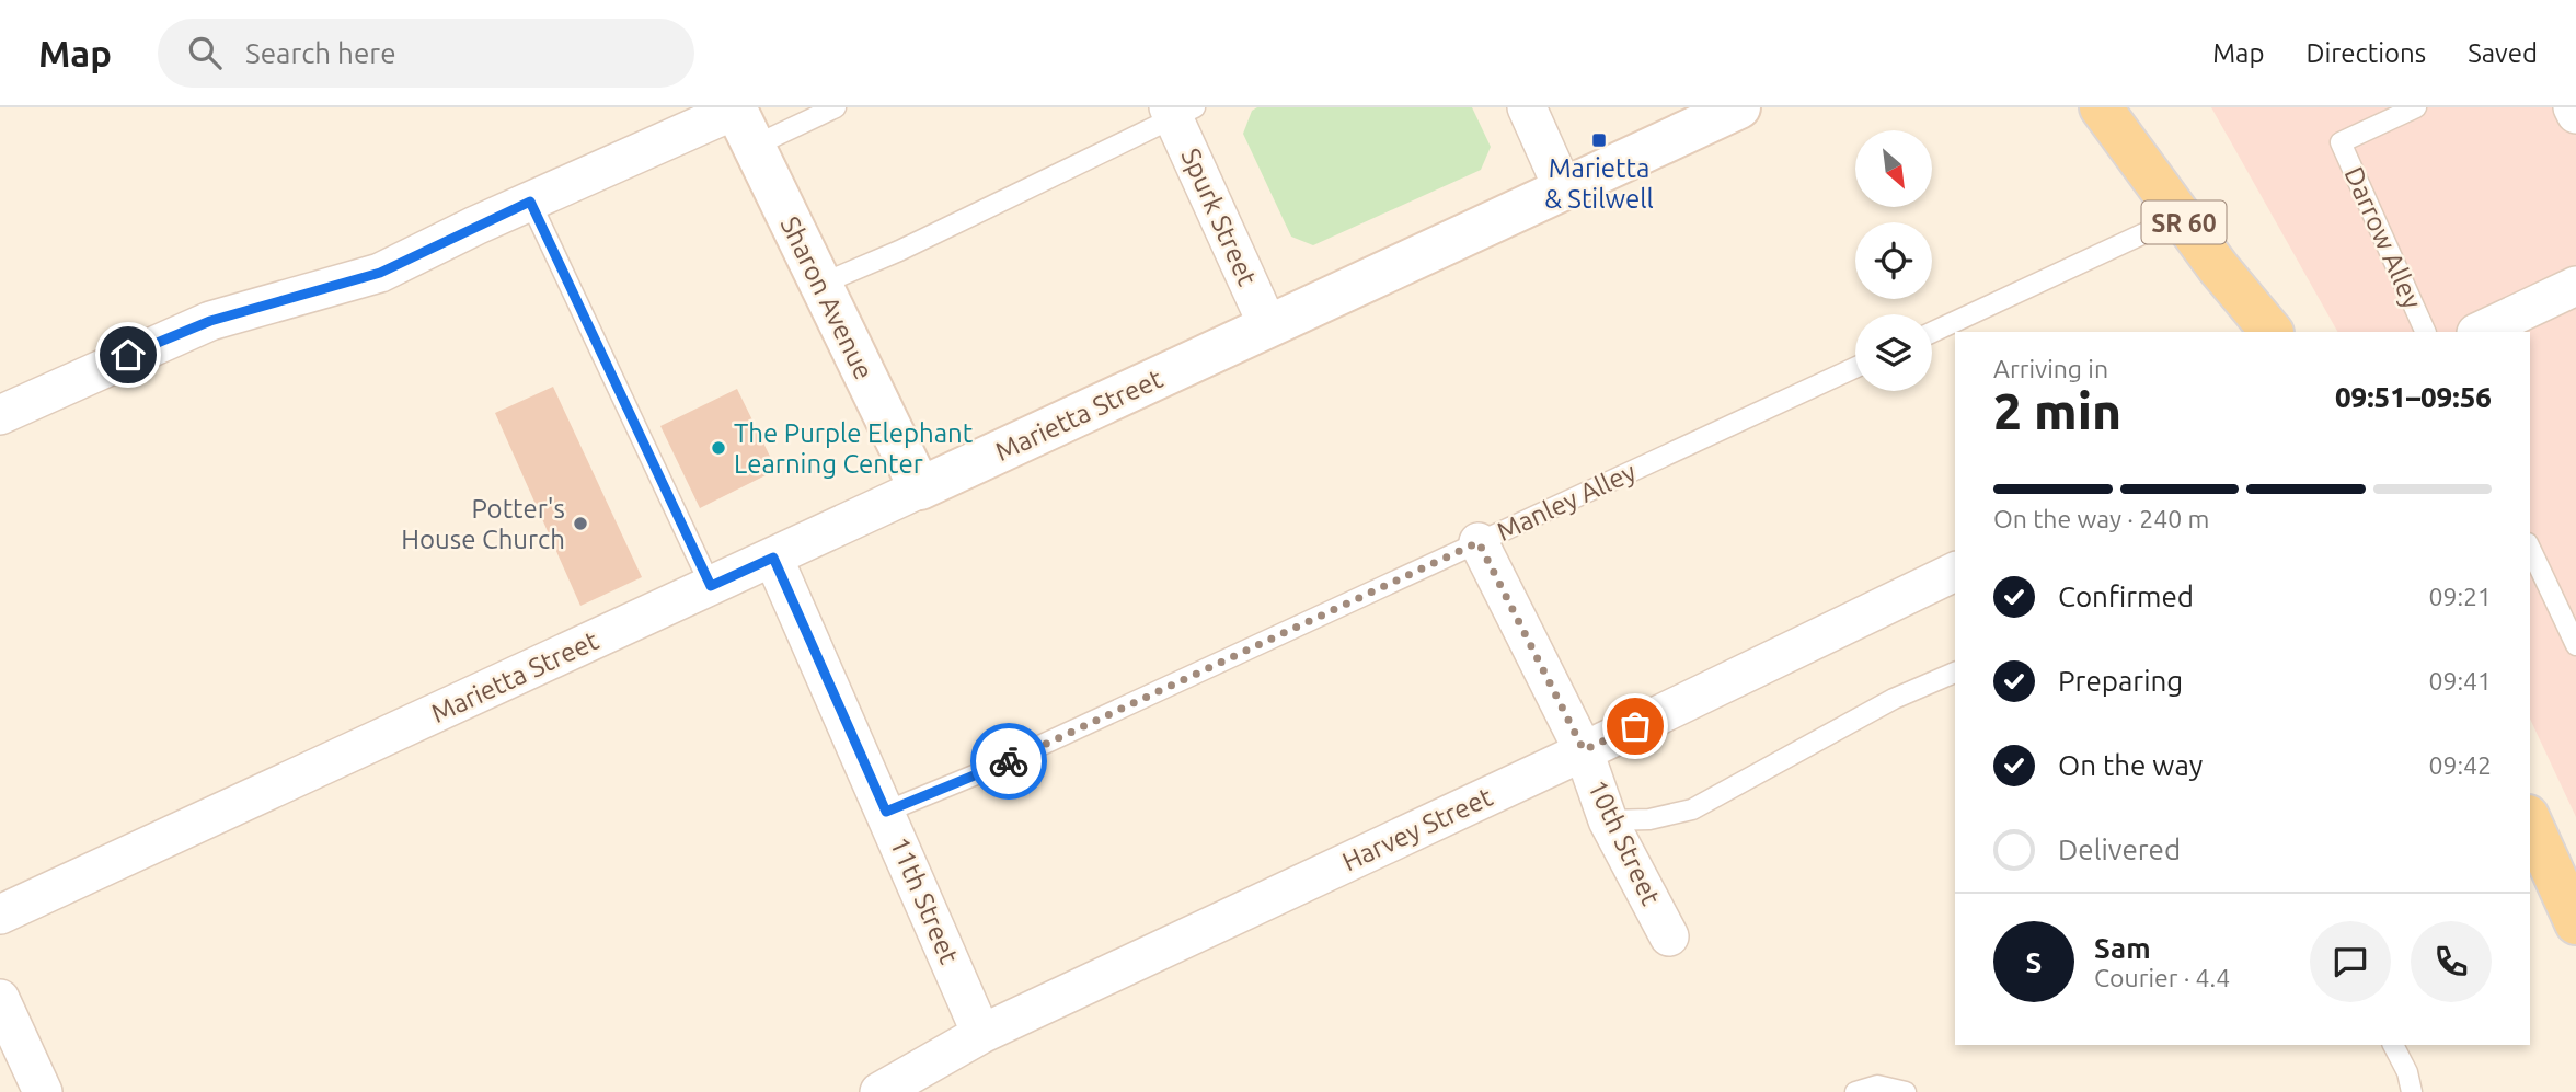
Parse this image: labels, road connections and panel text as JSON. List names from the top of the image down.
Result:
{
  "streets": {
    "main road": ["SR 60", "Sharon Avenue", "Marietta Street"],
    "street": [
      "Spurk Street",
      "Harvey Street",
      "10th Street",
      "11th Street"
    ],
    "lane": ["Darrow Alley", "Manley Alley"]
  },
  "crossings": [
    ["Spurk Street", "Marietta Street"],
    ["Sharon Avenue", "Marietta Street"],
    ["Marietta Street", "11th Street"],
    ["Manley Alley", "10th Street"],
    ["Manley Alley", "11th Street"],
    ["Harvey Street", "10th Street"],
    ["Harvey Street", "11th Street"]
  ],
  "places": {
    "transit": ["Marietta & Stilwell"],
    "other": ["The Purple Elephant Learning Center", "Potter's House Church"]
  },
  "north": "bottom right",
  "page": {
    "header": "Map",
    "search": "Search here",
    "nav": ["Map", "Directions", "Saved"],
    "heading": ["2 min", "Arriving in", "09:51–09:56"],
    "panel": ["Sam", "Courier · 4.4"],
    "bar": "On the way · 240 m",
    "list": [
      ["Confirmed", "09:21"],
      ["Preparing", "09:41"],
      ["On the way", "09:42"],
      "Delivered"
    ],
    "round": "S"
  }
}
